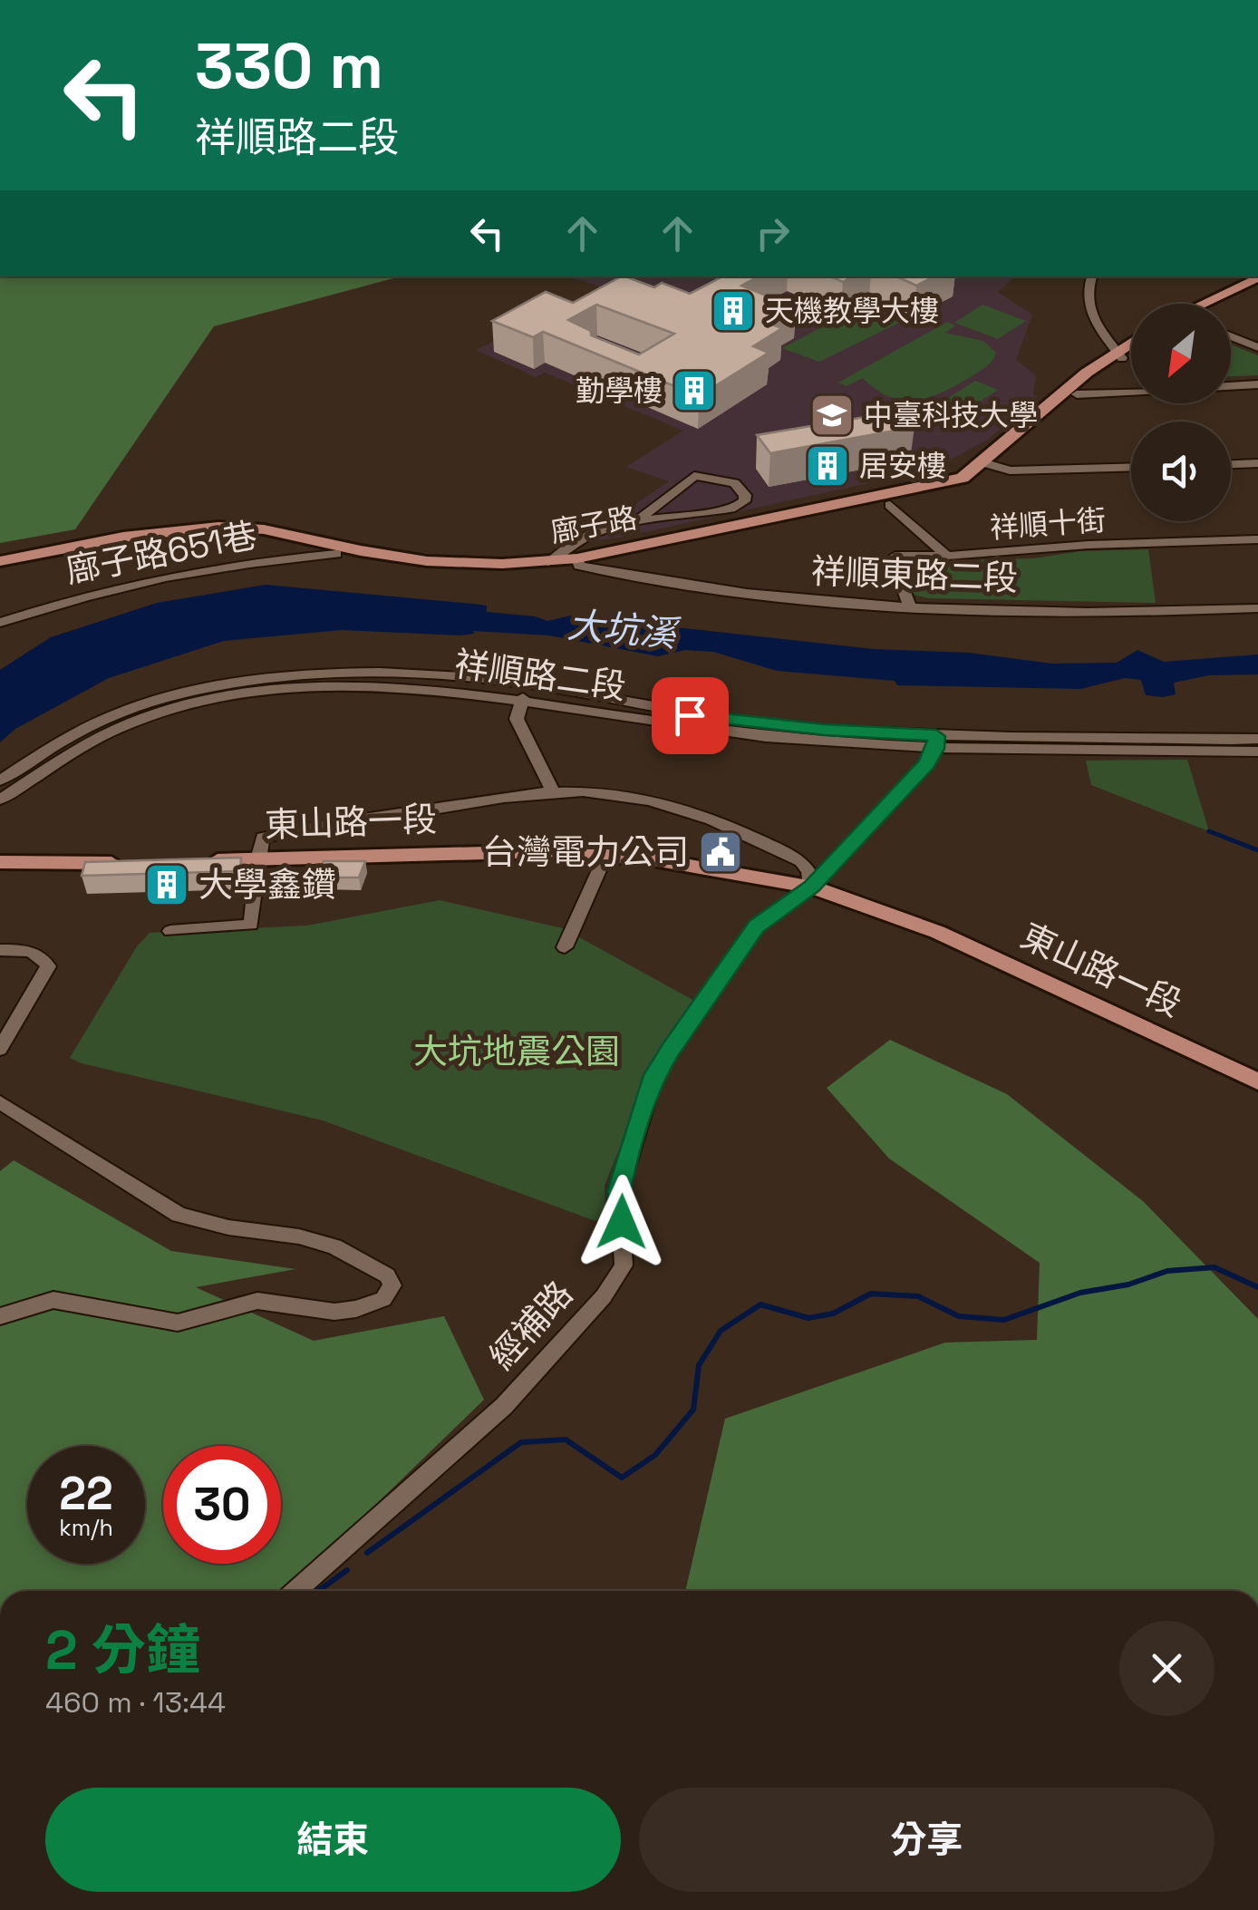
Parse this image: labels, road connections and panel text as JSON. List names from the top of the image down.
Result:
{
  "streets": {
    "main road": ["廍子路", "東山路一段"],
    "street": [
      "祥順十街",
      "廍子路651巷",
      "祥順東路二段",
      "祥順路二段",
      "經補路"
    ]
  },
  "crossings": [
    ["祥順十街", "祥順東路二段"],
    ["廍子路", "廍子路651巷"],
    ["廍子路", "祥順東路二段"],
    ["祥順路二段", "經補路"],
    ["東山路一段", "經補路"]
  ],
  "water": ["大坑溪"],
  "parks": ["大坑地震公園"],
  "places": {
    "building": [
      "天機教學大樓",
      "勤學樓",
      "居安樓",
      "大學鑫鑽"
    ],
    "school or university": ["中臺科技大學"],
    "public building": ["台灣電力公司"]
  },
  "north": "bottom left",
  "page": {
    "turn": ["330 m", "祥順路二段"],
    "speed": "22 km/h",
    "limit": "30",
    "heading": ["2 分鐘", "460 m · 13:44"],
    "buttons": ["結束", "分享"]
  }
}
